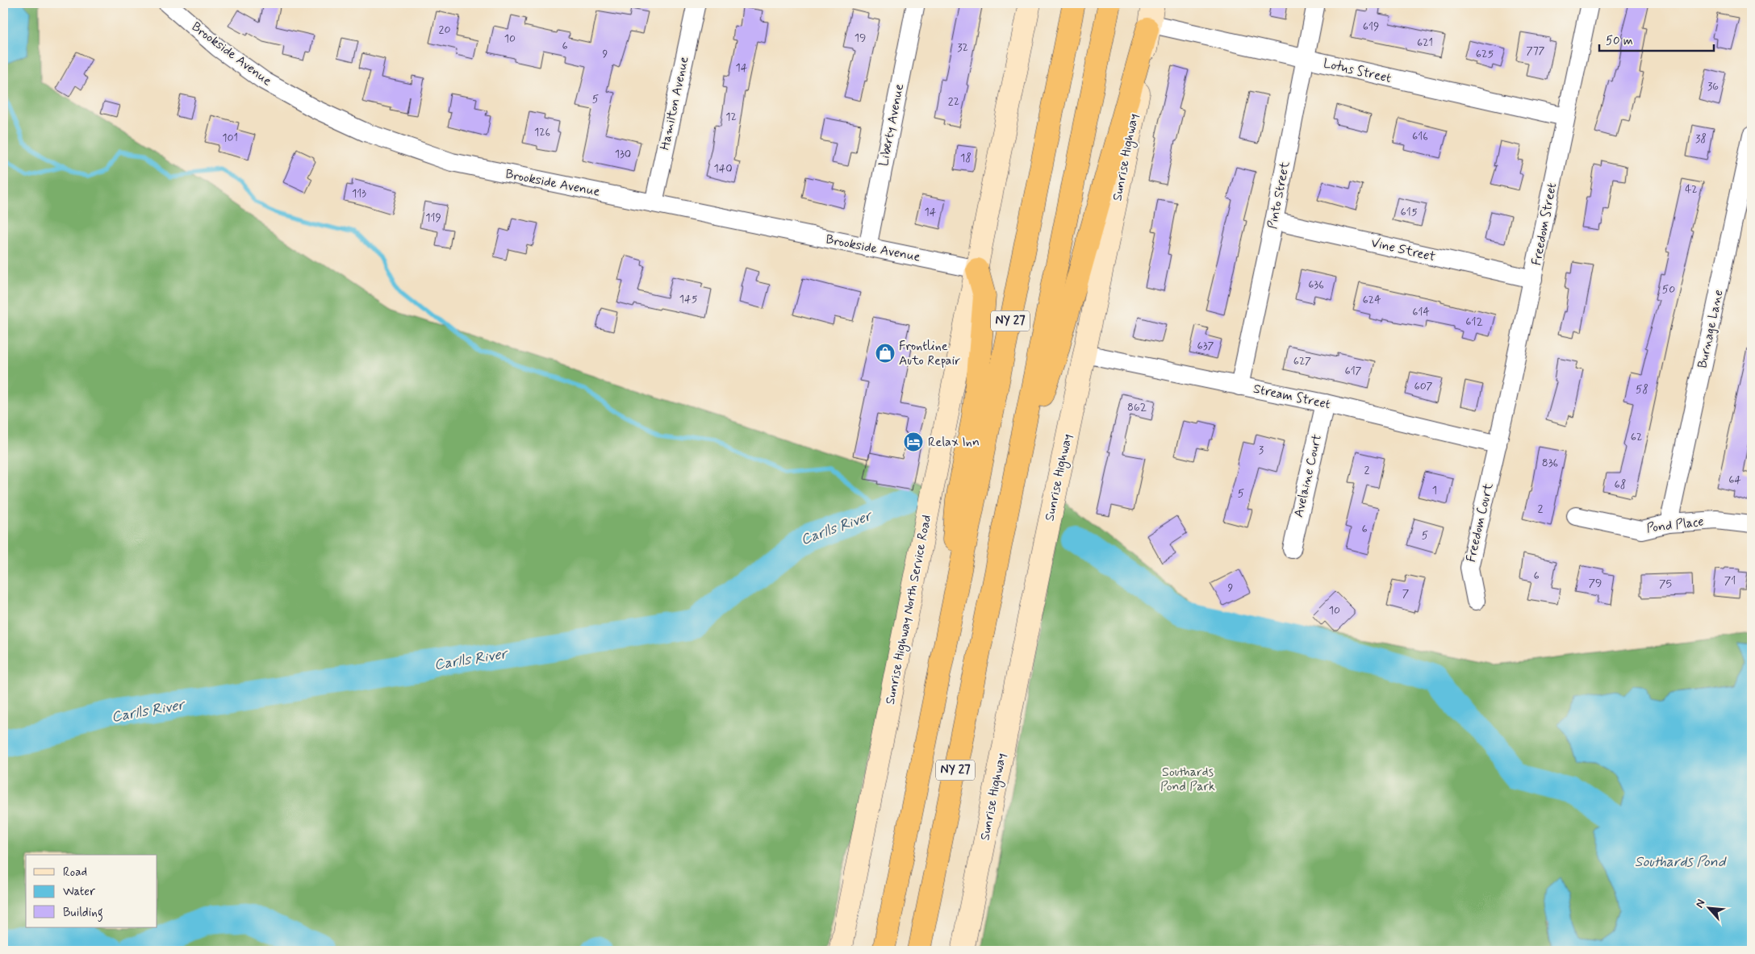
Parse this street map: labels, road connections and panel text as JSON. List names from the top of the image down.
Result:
{
  "streets": {
    "highway": ["NY 27"],
    "main road": ["Sunrise Highway", "Sunrise Highway North Service Road"],
    "street": [
      "Brookside Avenue",
      "Lotus Street",
      "Hamilton Avenue",
      "Liberty Avenue",
      "Pinto Street",
      "Freedom Street",
      "Vine Street",
      "Burnage Lane",
      "Stream Street",
      "Avelaine Court",
      "Freedom Court",
      "Pond Place"
    ]
  },
  "crossings": [
    ["Brookside Avenue", "Hamilton Avenue"],
    ["Brookside Avenue", "Liberty Avenue"],
    ["Brookside Avenue", "Sunrise Highway North Service Road"],
    ["Lotus Street", "Sunrise Highway"],
    ["Lotus Street", "Pinto Street"],
    ["Lotus Street", "Freedom Street"],
    ["Sunrise Highway", "Stream Street"],
    ["Pinto Street", "Vine Street"],
    ["Pinto Street", "Stream Street"],
    ["Freedom Street", "Vine Street"],
    ["Freedom Street", "Stream Street"],
    ["Freedom Street", "Freedom Court"],
    ["Burnage Lane", "Pond Place"],
    ["Stream Street", "Avelaine Court"],
    ["Stream Street", "Freedom Court"]
  ],
  "water": ["Carlls River", "Southards Pond"],
  "parks": ["Southards Pond Park"],
  "places": {
    "shop": ["Frontline Auto Repair"],
    "hotel": ["Relax Inn"]
  },
  "house_numbers": [
    "619",
    "20",
    "19",
    "10",
    "621",
    "6",
    "32",
    "777",
    "9",
    "625",
    "14",
    "36",
    "5",
    "22",
    "12",
    "126",
    "616",
    "101",
    "38",
    "130",
    "18",
    "140",
    "42",
    "113",
    "14",
    "615",
    "119",
    "636",
    "50",
    "145",
    "624",
    "614",
    "612",
    "637",
    "627",
    "617",
    "607",
    "58",
    "862",
    "62",
    "3",
    "836",
    "2",
    "64",
    "68",
    "1",
    "5",
    "2",
    "6",
    "5",
    "6",
    "71",
    "79",
    "75",
    "9",
    "7",
    "10"
  ],
  "legend": ["Road", "Water", "Building"],
  "scale_bar": "50 m",
  "north": "top left"
}
